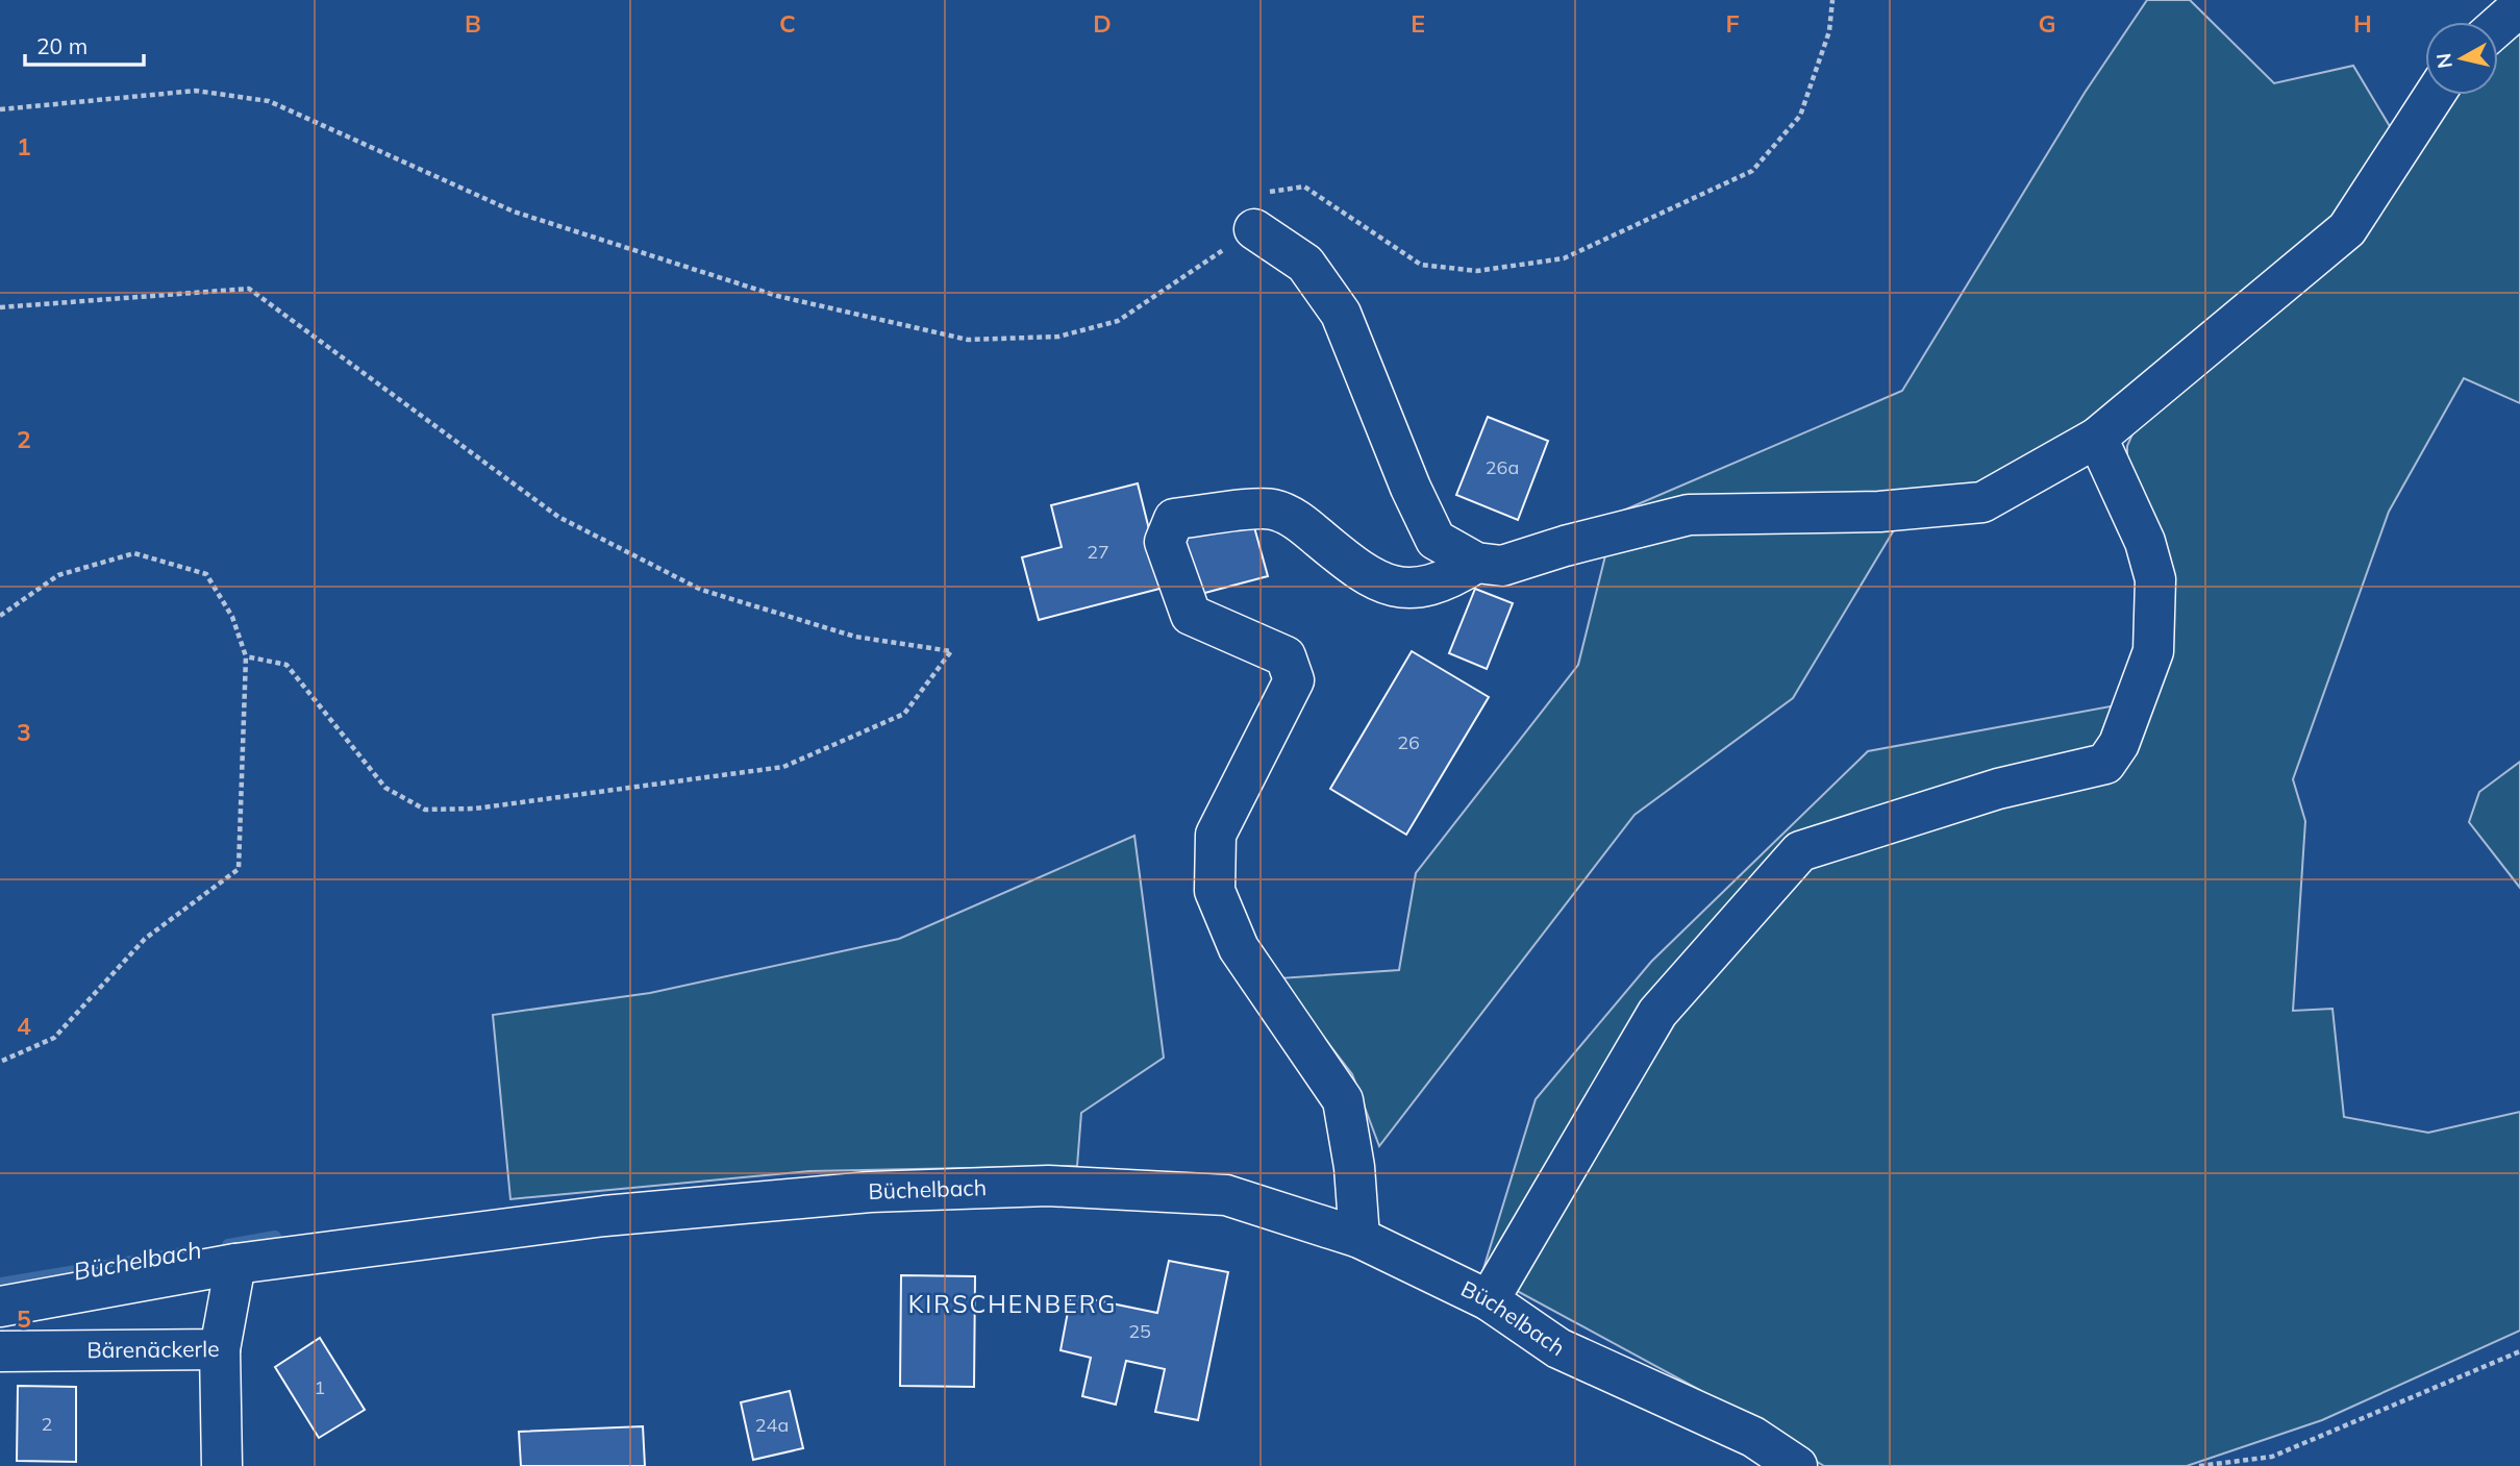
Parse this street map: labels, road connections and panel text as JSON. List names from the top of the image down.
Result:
{
  "streets": {
    "street": ["Büchelbach", "Bärenäckerle"]
  },
  "crossings": [
    ["Büchelbach", "Bärenäckerle"]
  ],
  "districts": ["KIRSCHENBERG"],
  "water": ["Büchelbach"],
  "house_numbers": [
    "26a",
    "27",
    "26",
    "25",
    "1",
    "2",
    "24a"
  ],
  "scale_bar": "20 m",
  "north": "left",
  "grid": {
    "columns": [
      "B",
      "C",
      "D",
      "E",
      "F",
      "G",
      "H"
    ],
    "rows": [
      "1",
      "2",
      "3",
      "4",
      "5"
    ]
  }
}
